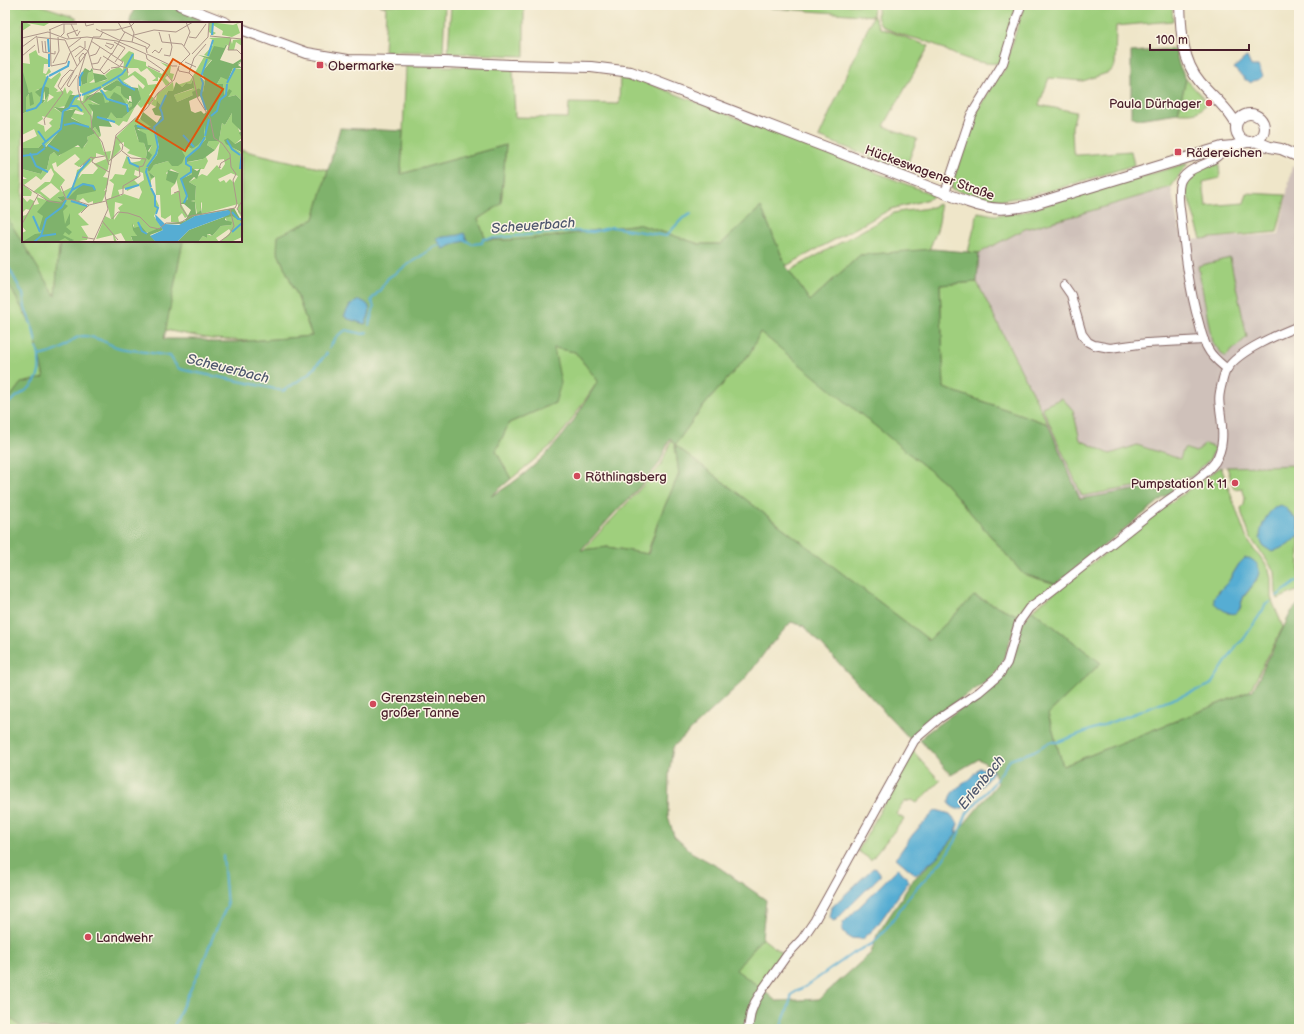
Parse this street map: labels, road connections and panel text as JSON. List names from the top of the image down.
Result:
{
  "streets": {
    "main road": ["Hückeswagener Straße"]
  },
  "water": ["Scheuerbach", "Erlenbach"],
  "places": {
    "transit": ["Obermarke", "Rädereichen"],
    "other": [
      "Paula Dürhager",
      "Röthlingsberg",
      "Pumpstation k 11",
      "Grenzstein neben großer Tanne",
      "Landwehr"
    ]
  },
  "scale_bar": "100 m"
}
